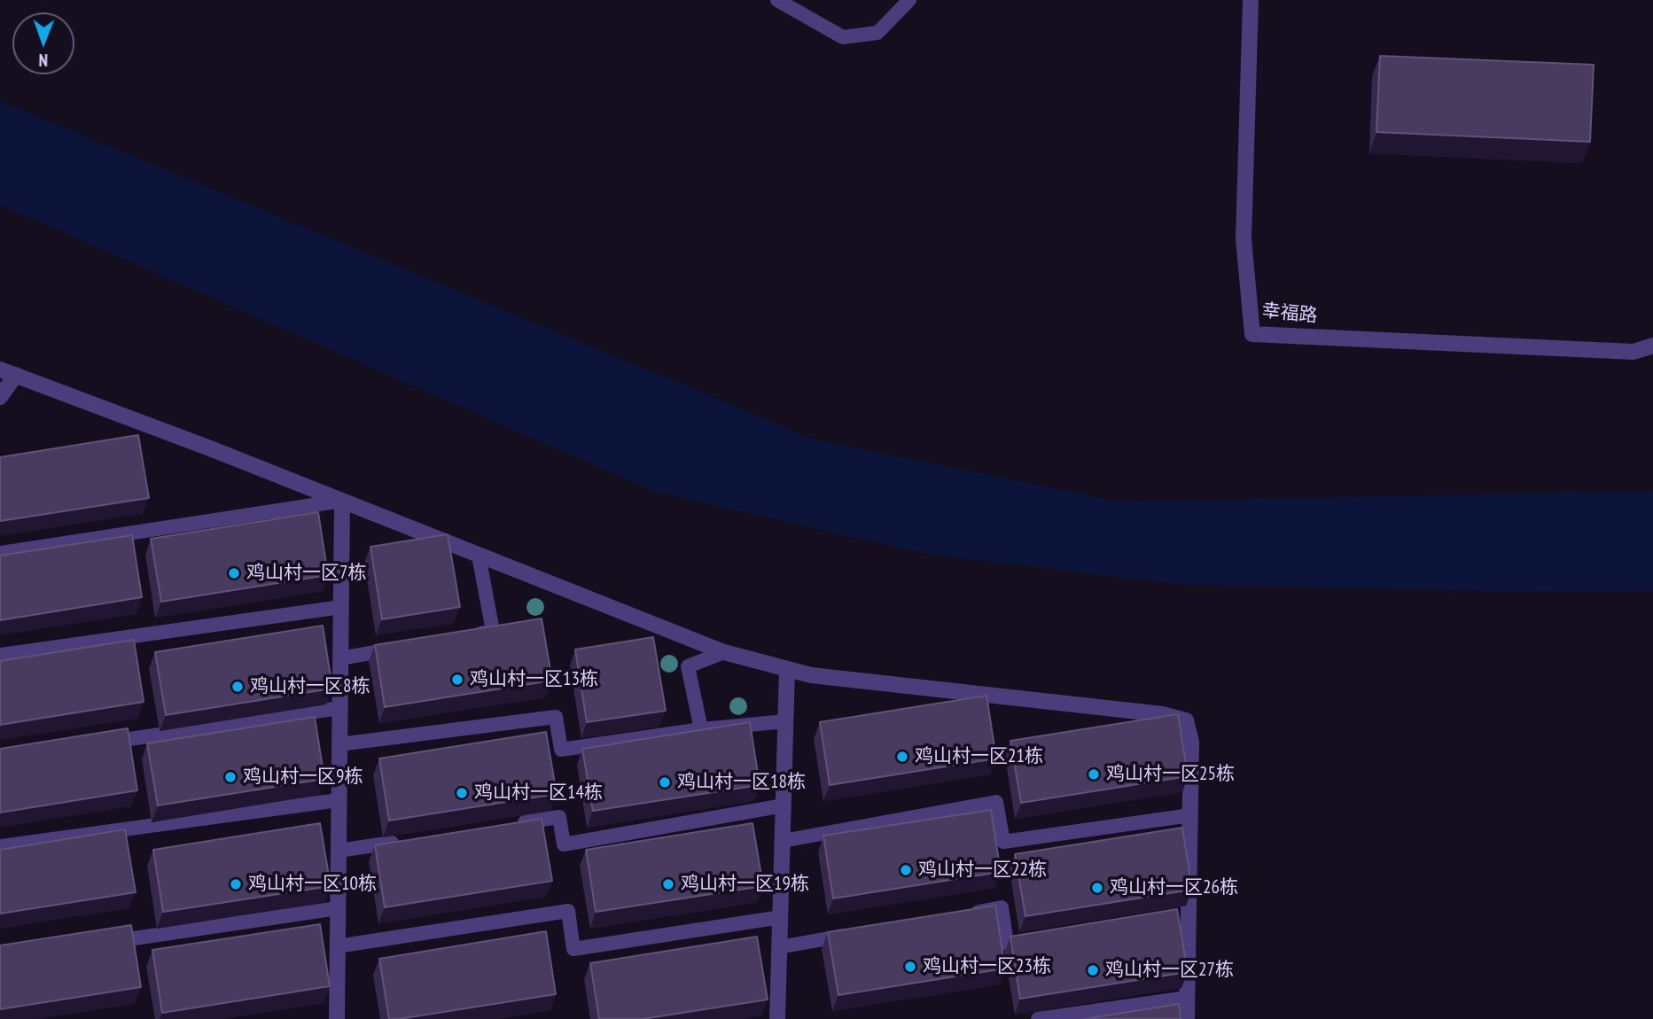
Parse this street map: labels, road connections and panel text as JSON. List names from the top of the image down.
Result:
{
  "streets": {
    "street": ["幸福路"]
  },
  "places": [
    "鸡山村一区7栋",
    "鸡山村一区13栋",
    "鸡山村一区8栋",
    "鸡山村一区21栋",
    "鸡山村一区25栋",
    "鸡山村一区9栋",
    "鸡山村一区18栋",
    "鸡山村一区14栋",
    "鸡山村一区22栋",
    "鸡山村一区10栋",
    "鸡山村一区19栋",
    "鸡山村一区26栋",
    "鸡山村一区23栋",
    "鸡山村一区27栋"
  ],
  "north": "bottom"
}
